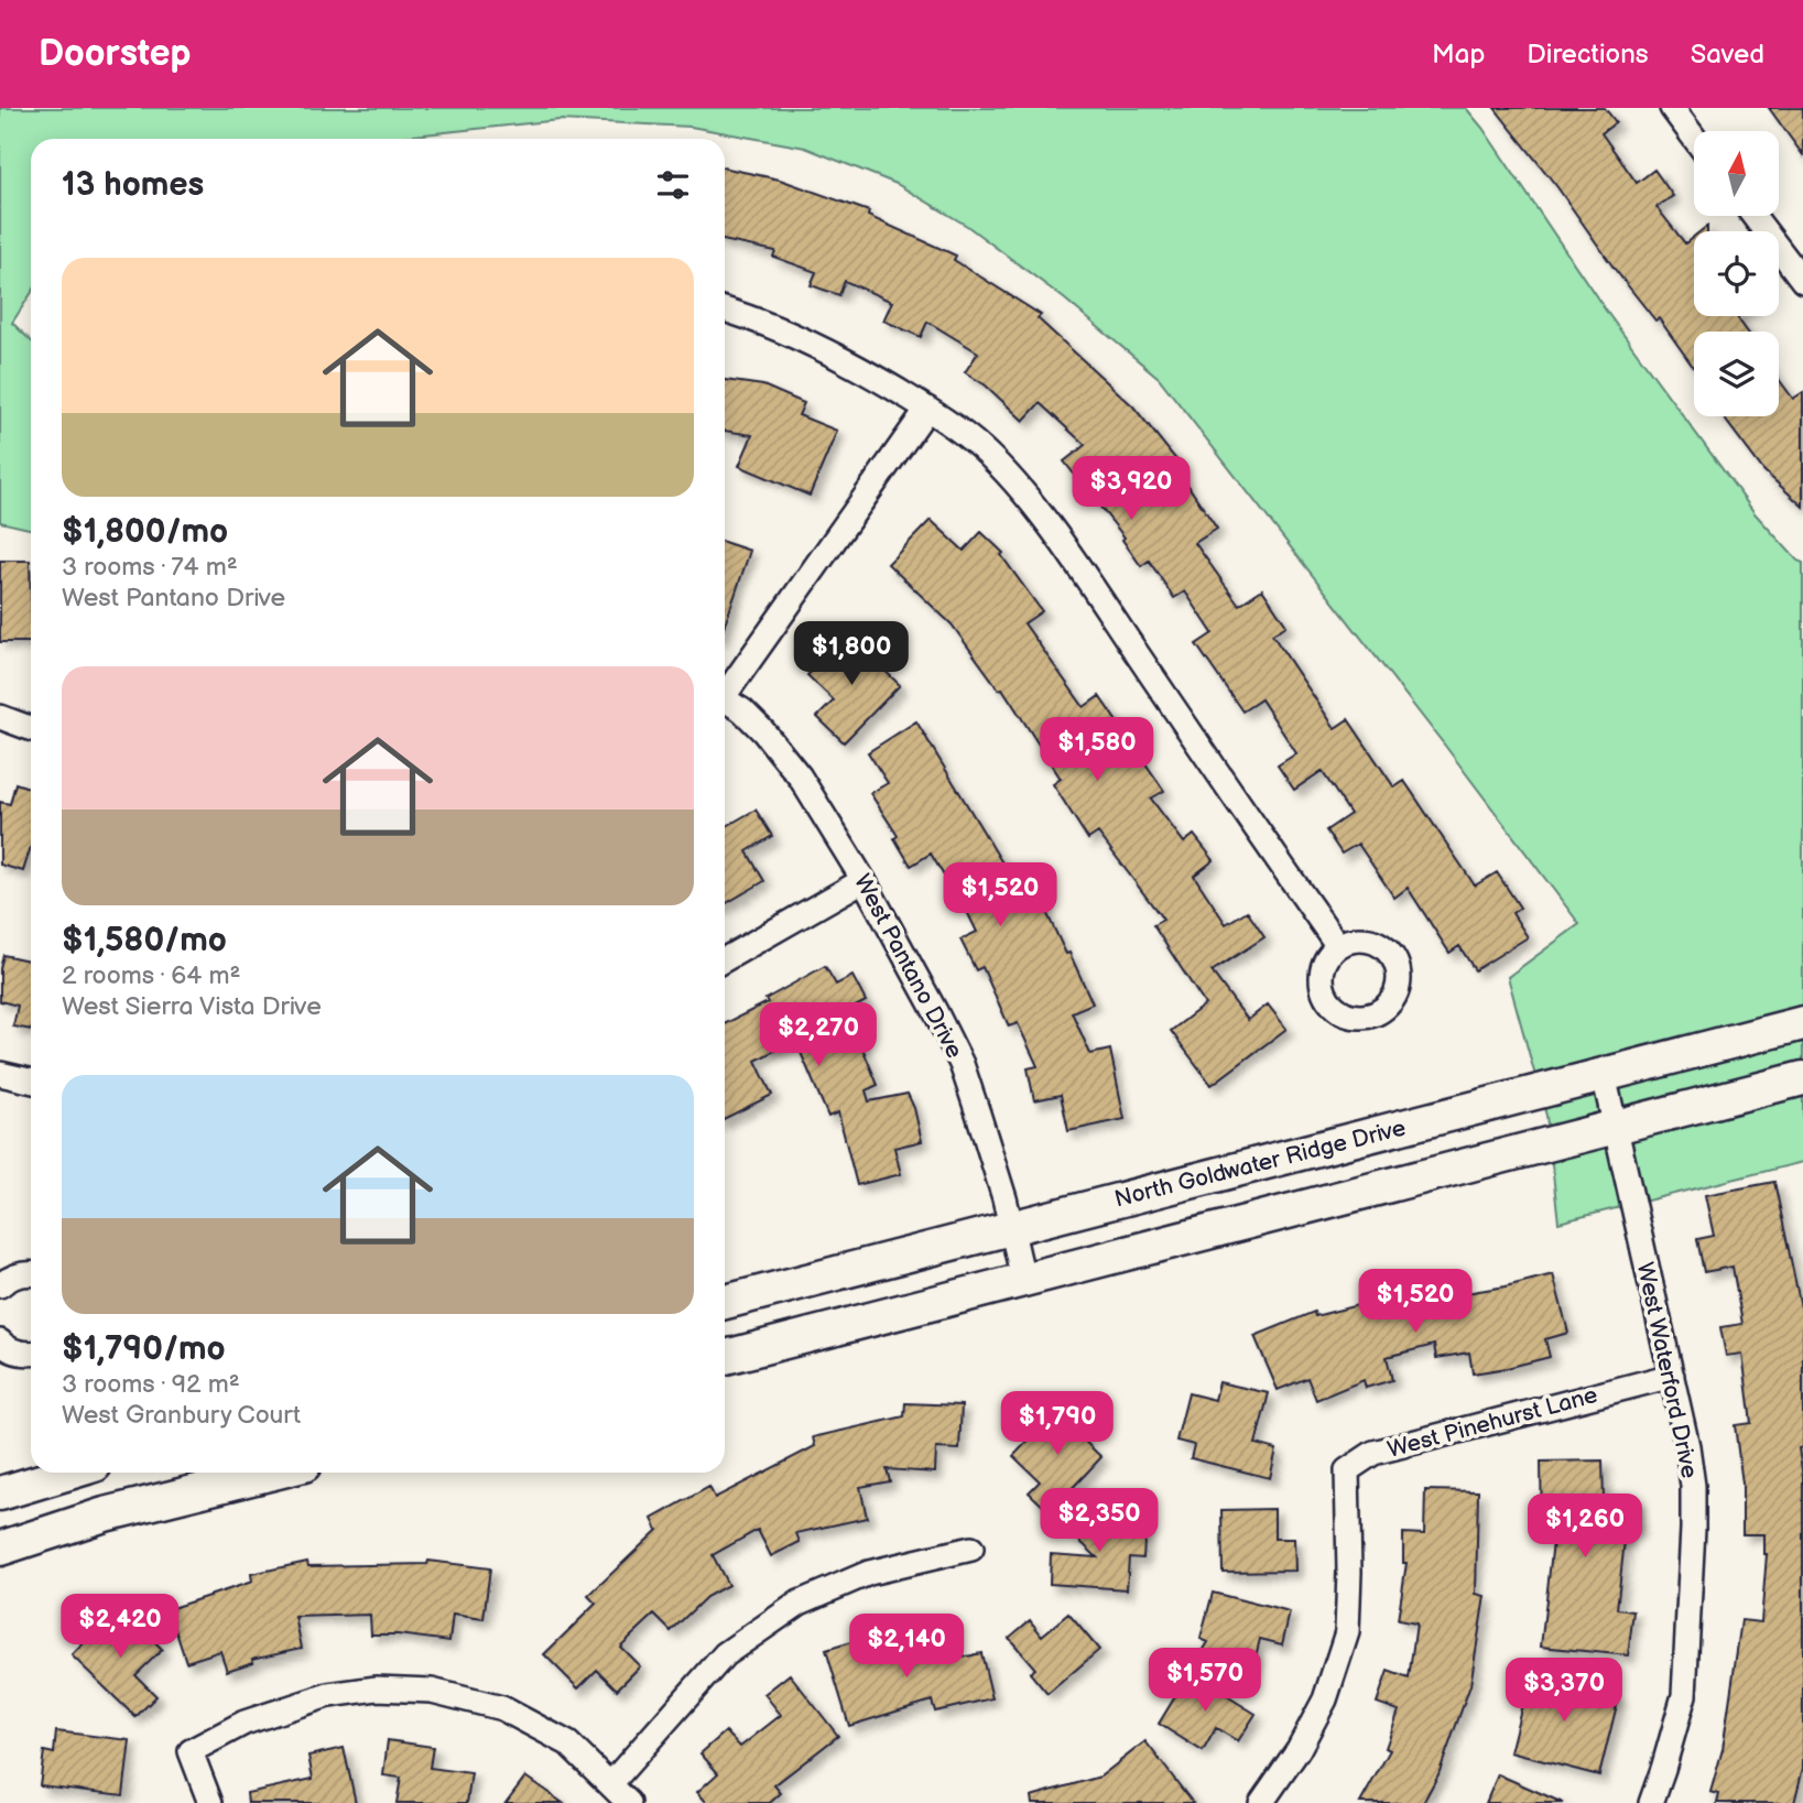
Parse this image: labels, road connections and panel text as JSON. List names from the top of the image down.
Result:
{
  "streets": {
    "street": [
      "West Pantano Drive",
      "North Goldwater Ridge Drive",
      "West Waterford Drive",
      "West Pinehurst Lane"
    ]
  },
  "crossings": [
    ["West Pantano Drive", "North Goldwater Ridge Drive"],
    ["North Goldwater Ridge Drive", "West Waterford Drive"],
    ["West Waterford Drive", "West Pinehurst Lane"]
  ],
  "north": "top",
  "page": {
    "header": "Doorstep",
    "nav": ["Map", "Directions", "Saved"],
    "heading": "13 homes",
    "list": [
      {
        "name": "$1,800/mo",
        "note": "3 rooms · 74 m² · West Pantano Drive"
      },
      {
        "name": "$1,580/mo",
        "note": "2 rooms · 64 m² · West Sierra Vista Drive"
      },
      {
        "name": "$1,790/mo",
        "note": "3 rooms · 92 m² · West Granbury Court"
      }
    ],
    "price": [
      "$3,920",
      "$1,800",
      "$1,580",
      "$1,520",
      "$2,270",
      "$1,520",
      "$1,790",
      "$2,350",
      "$1,260",
      "$2,420",
      "$2,140",
      "$1,570",
      "$3,370"
    ]
  }
}
